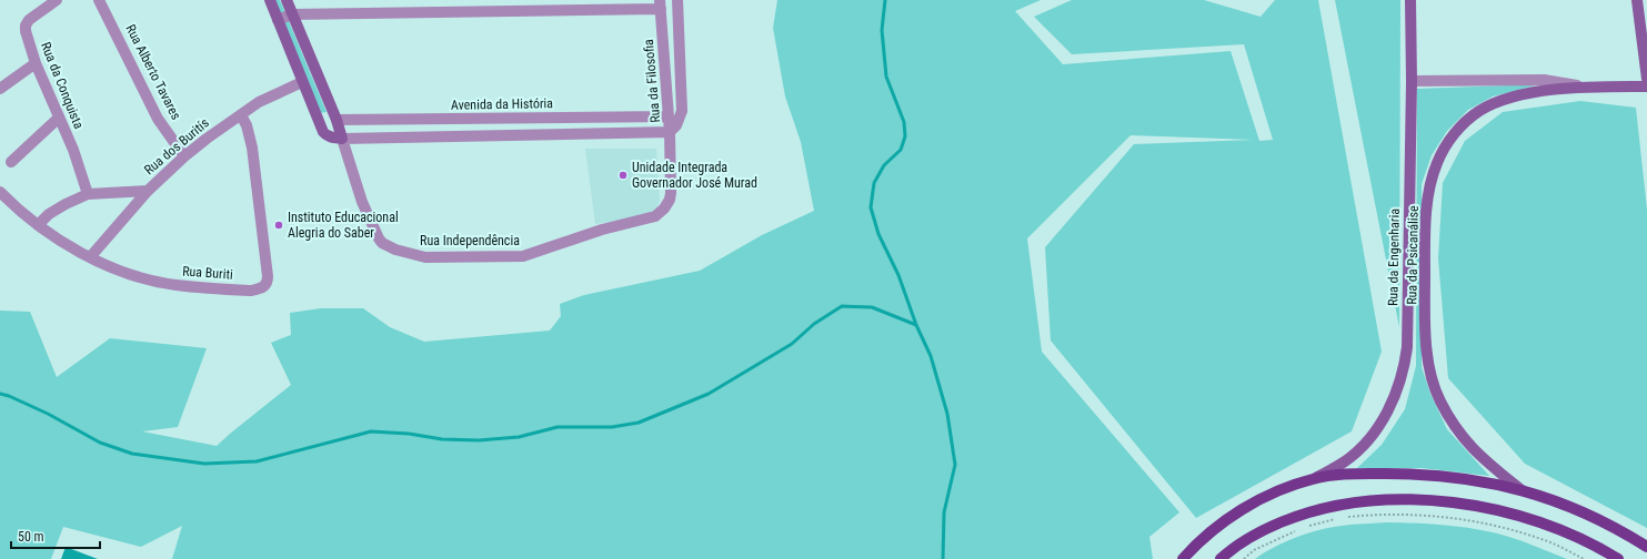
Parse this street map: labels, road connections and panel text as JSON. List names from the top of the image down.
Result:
{
  "streets": {
    "street": [
      "Rua Alberto Tavares",
      "Rua da Filosofia",
      "Rua da Conquista",
      "Avenida da História",
      "Rua dos Buritís",
      "Rua Independência",
      "Rua da Psicanálise",
      "Rua da Engenharia",
      "Rua Buriti"
    ]
  },
  "crossings": [
    ["Rua Alberto Tavares", "Rua dos Buritís"],
    ["Rua da Filosofia", "Avenida da História"],
    ["Rua da Filosofia", "Rua Independência"],
    ["Rua dos Buritís", "Rua Buriti"],
    ["Rua da Psicanálise", "Rua da Engenharia"]
  ],
  "places": ["Unidade Integrada Governador José Murad", "Instituto Educacional Alegria do Saber"],
  "scale_bar": "50 m"
}
